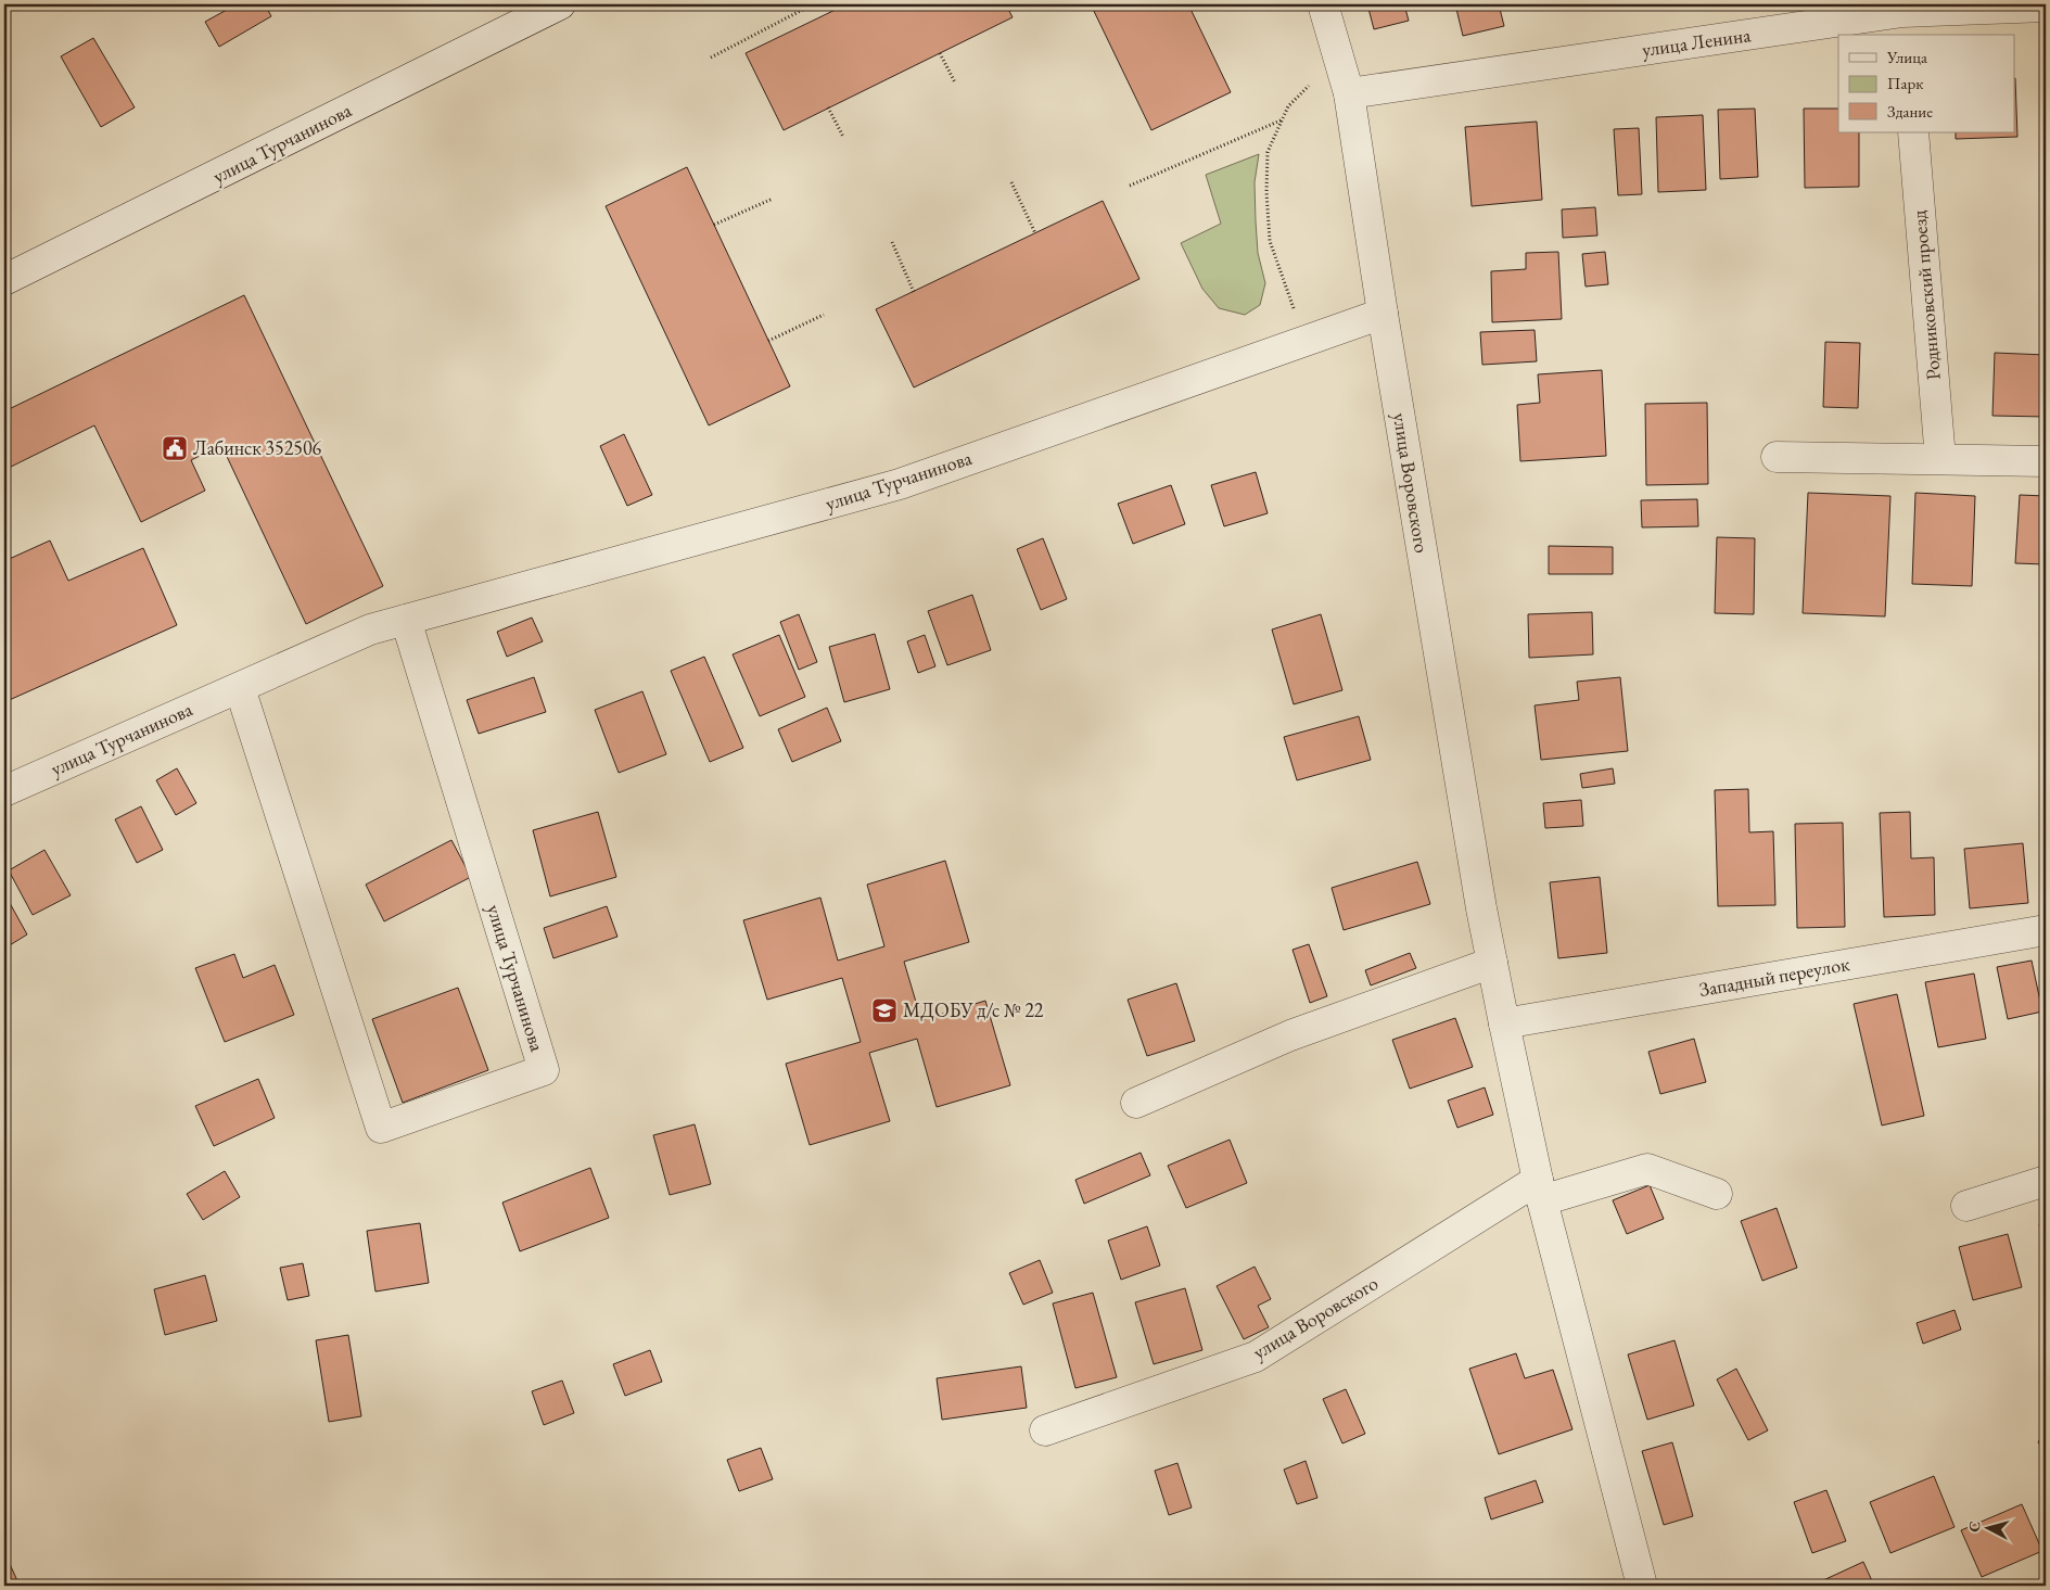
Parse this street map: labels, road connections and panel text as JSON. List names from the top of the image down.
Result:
{
  "streets": {
    "street": [
      "улица Ленина",
      "улица Турчанинова",
      "Родниковский проезд",
      "улица Воровского",
      "Западный переулок"
    ]
  },
  "crossings": [
    ["улица Ленина", "улица Воровского"],
    ["улица Турчанинова", "улица Воровского"],
    ["улица Воровского", "Западный переулок"]
  ],
  "places": {
    "public building": ["Лабинск 352506"],
    "school or university": ["МДОБУ д/с № 22"]
  },
  "legend": ["Улица", "Парк", "Здание"],
  "north": "left"
}
